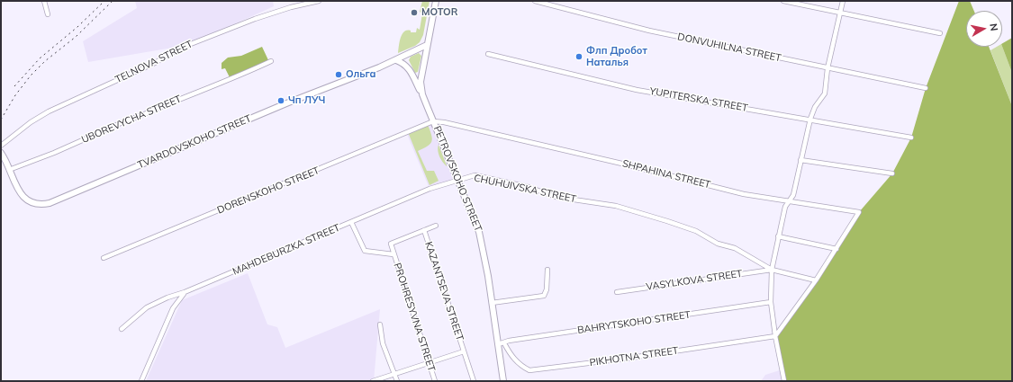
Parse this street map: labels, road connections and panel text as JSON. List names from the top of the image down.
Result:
{
  "streets": {
    "main road": ["TVARDOVSKOHO STREET", "PETROVSKOHO STREET"],
    "street": [
      "DONVUHILNA STREET",
      "TELNOVA STREET",
      "YUPITERSKA STREET",
      "UBOREVYCHA STREET",
      "SHPAHINA STREET",
      "CHUHUIVSKA STREET",
      "DORENSKOHO STREET",
      "MAHDEBURZKA STREET",
      "VASYLKOVA STREET",
      "KAZANTSEVA STREET",
      "PROHRESYVNA STREET",
      "BAHRYTSKOHO STREET",
      "PIKHOTNA STREET"
    ]
  },
  "crossings": [
    ["UBOREVYCHA STREET", "TVARDOVSKOHO STREET"],
    ["TVARDOVSKOHO STREET", "PETROVSKOHO STREET"],
    ["SHPAHINA STREET", "PETROVSKOHO STREET"],
    ["SHPAHINA STREET", "DORENSKOHO STREET"],
    ["SHPAHINA STREET", "PIKHOTNA STREET"],
    ["PETROVSKOHO STREET", "CHUHUIVSKA STREET"],
    ["PETROVSKOHO STREET", "DORENSKOHO STREET"],
    ["PETROVSKOHO STREET", "MAHDEBURZKA STREET"],
    ["PETROVSKOHO STREET", "BAHRYTSKOHO STREET"],
    ["CHUHUIVSKA STREET", "MAHDEBURZKA STREET"],
    ["CHUHUIVSKA STREET", "VASYLKOVA STREET"],
    ["MAHDEBURZKA STREET", "PROHRESYVNA STREET"],
    ["KAZANTSEVA STREET", "PROHRESYVNA STREET"],
    ["BAHRYTSKOHO STREET", "PIKHOTNA STREET"]
  ],
  "places": [
    "MOTOR",
    "Флп Дробот Наталья",
    "Ольга",
    "Чп ЛУЧ"
  ],
  "north": "right"
}
